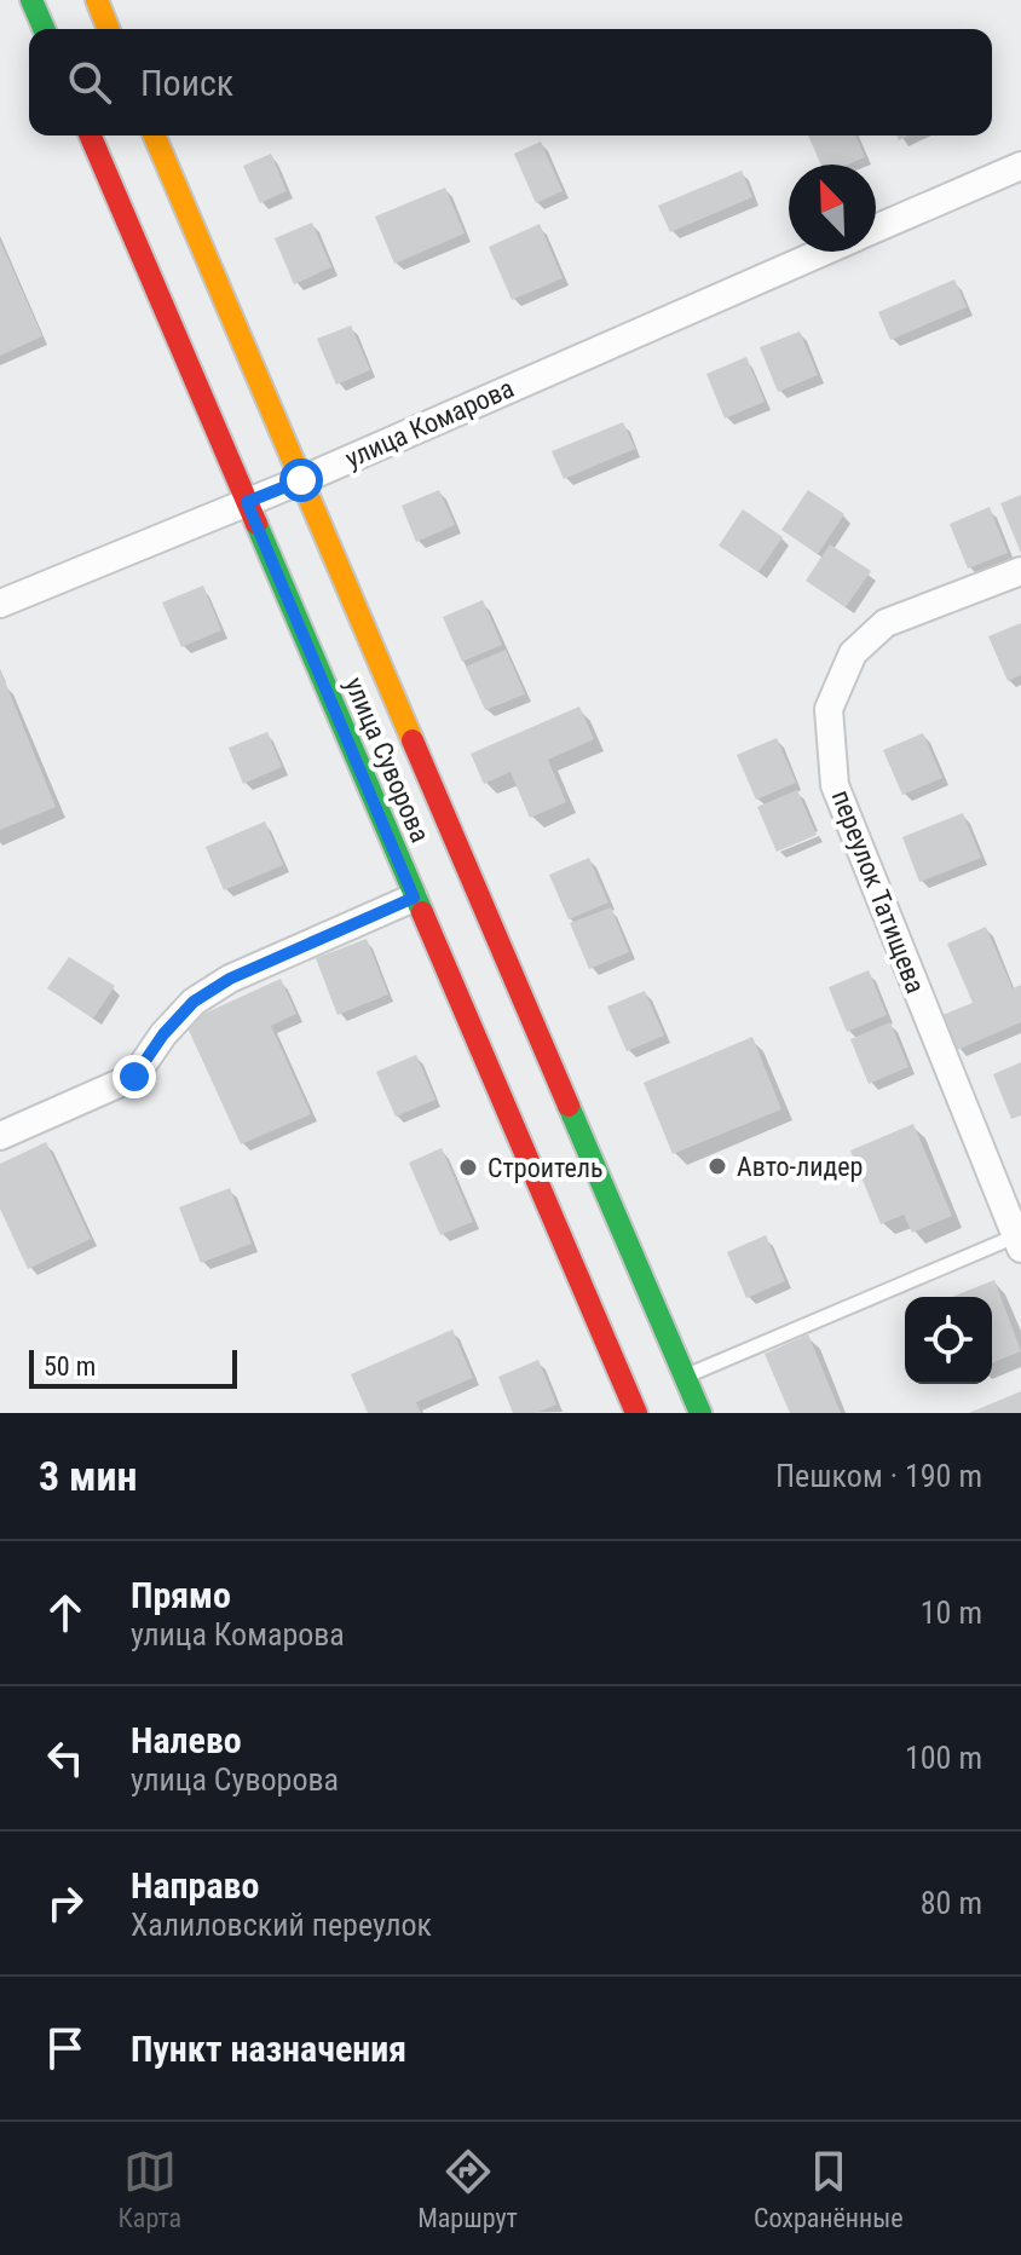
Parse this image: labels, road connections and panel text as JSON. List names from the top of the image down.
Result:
{
  "streets": {
    "main road": ["улица Суворова"],
    "street": ["улица Комарова", "переулок Татищева"]
  },
  "crossings": [
    ["улица Комарова", "улица Суворова"]
  ],
  "places": ["Авто-лидер", "Строитель"],
  "scale_bar": "50 m",
  "north": "top left",
  "page": {
    "search": "Поиск",
    "scale": "50 m",
    "heading": ["3 мин", "Пешком · 190 m"],
    "list": [
      ["Прямо", "улица Комарова", "10 m"],
      ["Налево", "улица Суворова", "100 m"],
      ["Направо", "Халиловский переулок", "80 m"],
      "Пункт назначения"
    ],
    "nav": ["Карта", "Маршрут", "Сохранённые"]
  }
}
